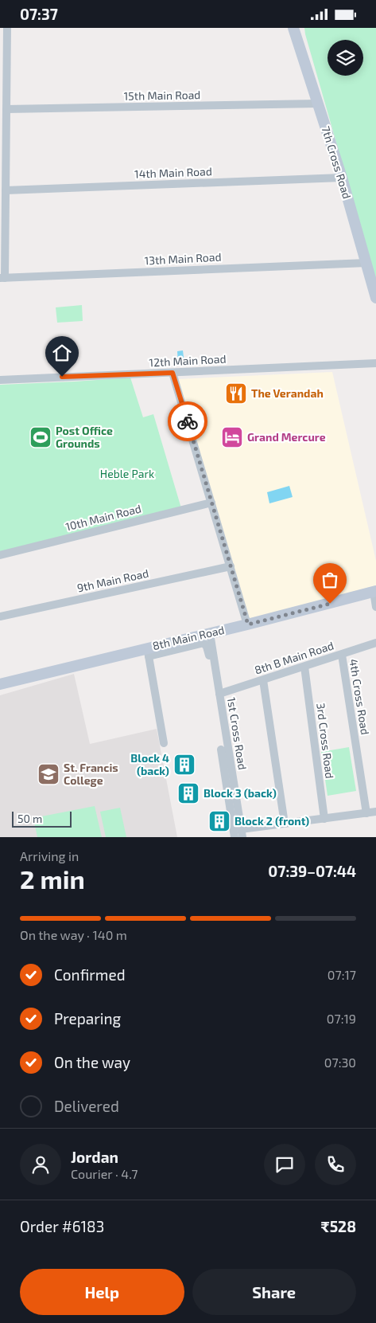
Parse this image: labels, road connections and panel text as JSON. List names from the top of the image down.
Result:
{
  "streets": {
    "street": [
      "15th Main Road",
      "7th Cross Road",
      "14th Main Road",
      "13th Main Road",
      "12th Main Road",
      "10th Main Road",
      "9th Main Road",
      "8th Main Road",
      "8th B Main Road",
      "4th Cross Road",
      "1st Cross Road",
      "3rd Cross Road"
    ]
  },
  "crossings": [
    ["15th Main Road", "7th Cross Road"],
    ["7th Cross Road", "14th Main Road"],
    ["7th Cross Road", "13th Main Road"],
    ["8th Main Road", "1st Cross Road"],
    ["8th B Main Road", "4th Cross Road"],
    ["8th B Main Road", "1st Cross Road"],
    ["8th B Main Road", "3rd Cross Road"]
  ],
  "parks": ["Heble Park"],
  "places": {
    "restaurant": ["The Verandah"],
    "sports": ["Post Office Grounds"],
    "hotel": ["Grand Mercure"],
    "building": ["Block 4 (back)", "Block 3 (back)", "Block 2 (front)"],
    "school or university": ["St. Francis College"]
  },
  "scale_bar": "50 m",
  "page": {
    "status": "07:37",
    "scale": "50 m",
    "heading": ["2 min", "Arriving in", "07:39–07:44"],
    "panel": [
      "Jordan",
      "Courier · 4.7",
      "Order #6183",
      "₹528"
    ],
    "bar": "On the way · 140 m",
    "list": [
      ["Confirmed", "07:17"],
      ["Preparing", "07:19"],
      ["On the way", "07:30"],
      "Delivered"
    ],
    "buttons": ["Help", "Share"]
  }
}
